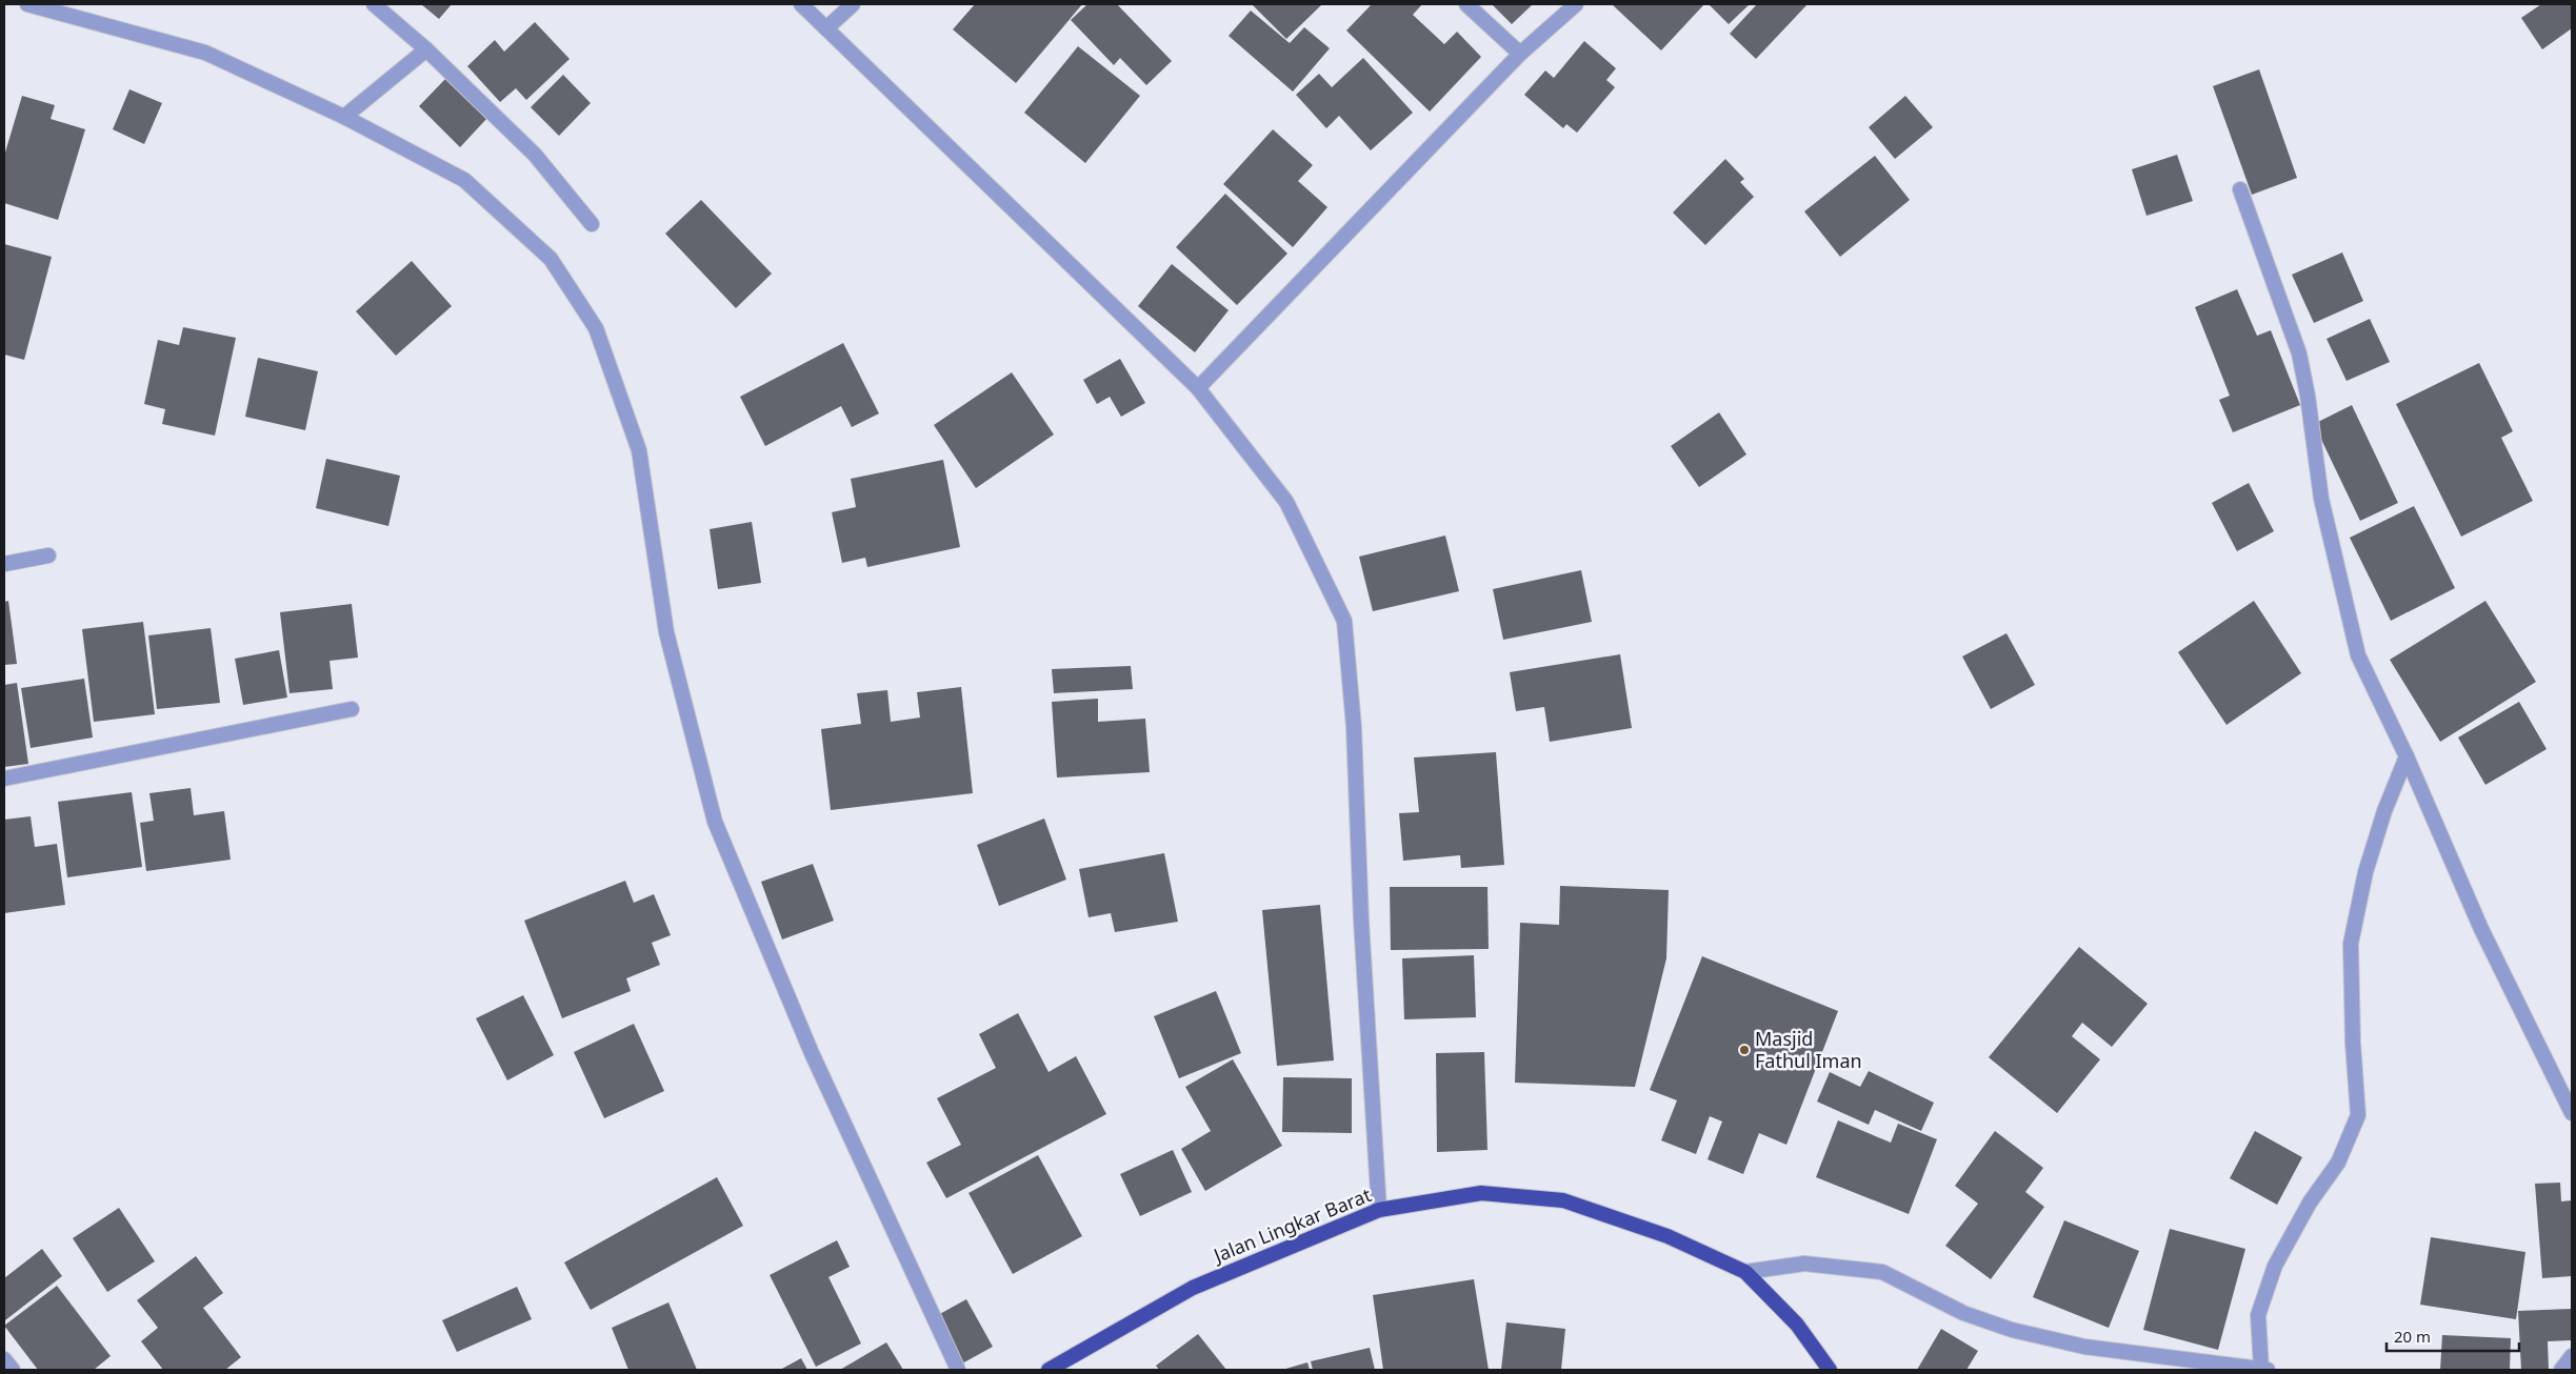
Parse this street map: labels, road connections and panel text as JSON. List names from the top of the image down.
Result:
{
  "streets": {
    "highway": ["Jalan Lingkar Barat"]
  },
  "places": ["Masjid Fathul Iman"],
  "scale_bar": "20 m"
}
